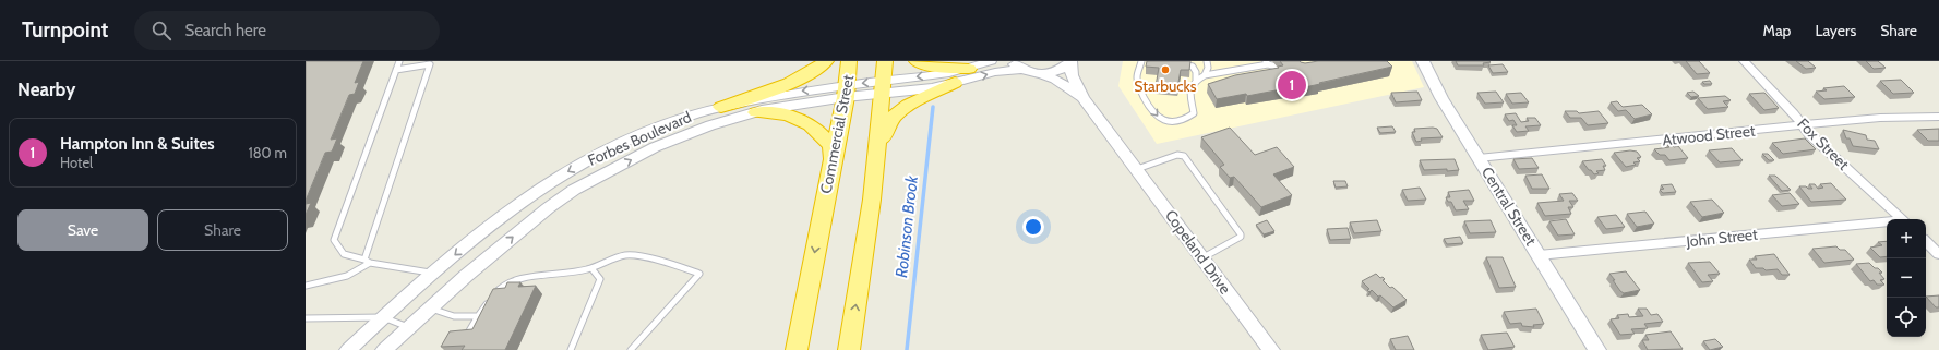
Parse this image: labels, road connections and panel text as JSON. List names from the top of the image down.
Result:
{
  "streets": {
    "highway": ["Commercial Street"],
    "main road": ["Central Street"],
    "street": [
      "Atwood Street",
      "Forbes Boulevard",
      "Fox Street",
      "John Street",
      "Copeland Drive"
    ]
  },
  "crossings": [
    ["Commercial Street", "Forbes Boulevard"],
    ["Atwood Street", "Fox Street"],
    ["Atwood Street", "Central Street"],
    ["Central Street", "John Street"]
  ],
  "water": ["Robinson Brook"],
  "places": ["Starbucks"],
  "page": {
    "header": "Turnpoint",
    "search": "Search here",
    "nav": ["Map", "Layers", "Share"],
    "heading": "Nearby",
    "pins": "1",
    "list": [
      {
        "mark": "1",
        "name": "Hampton Inn & Suites",
        "note": "Hotel",
        "value": "180 m"
      }
    ],
    "buttons": ["Save", "Share"],
    "map_buttons": ["+", "−"]
  }
}
